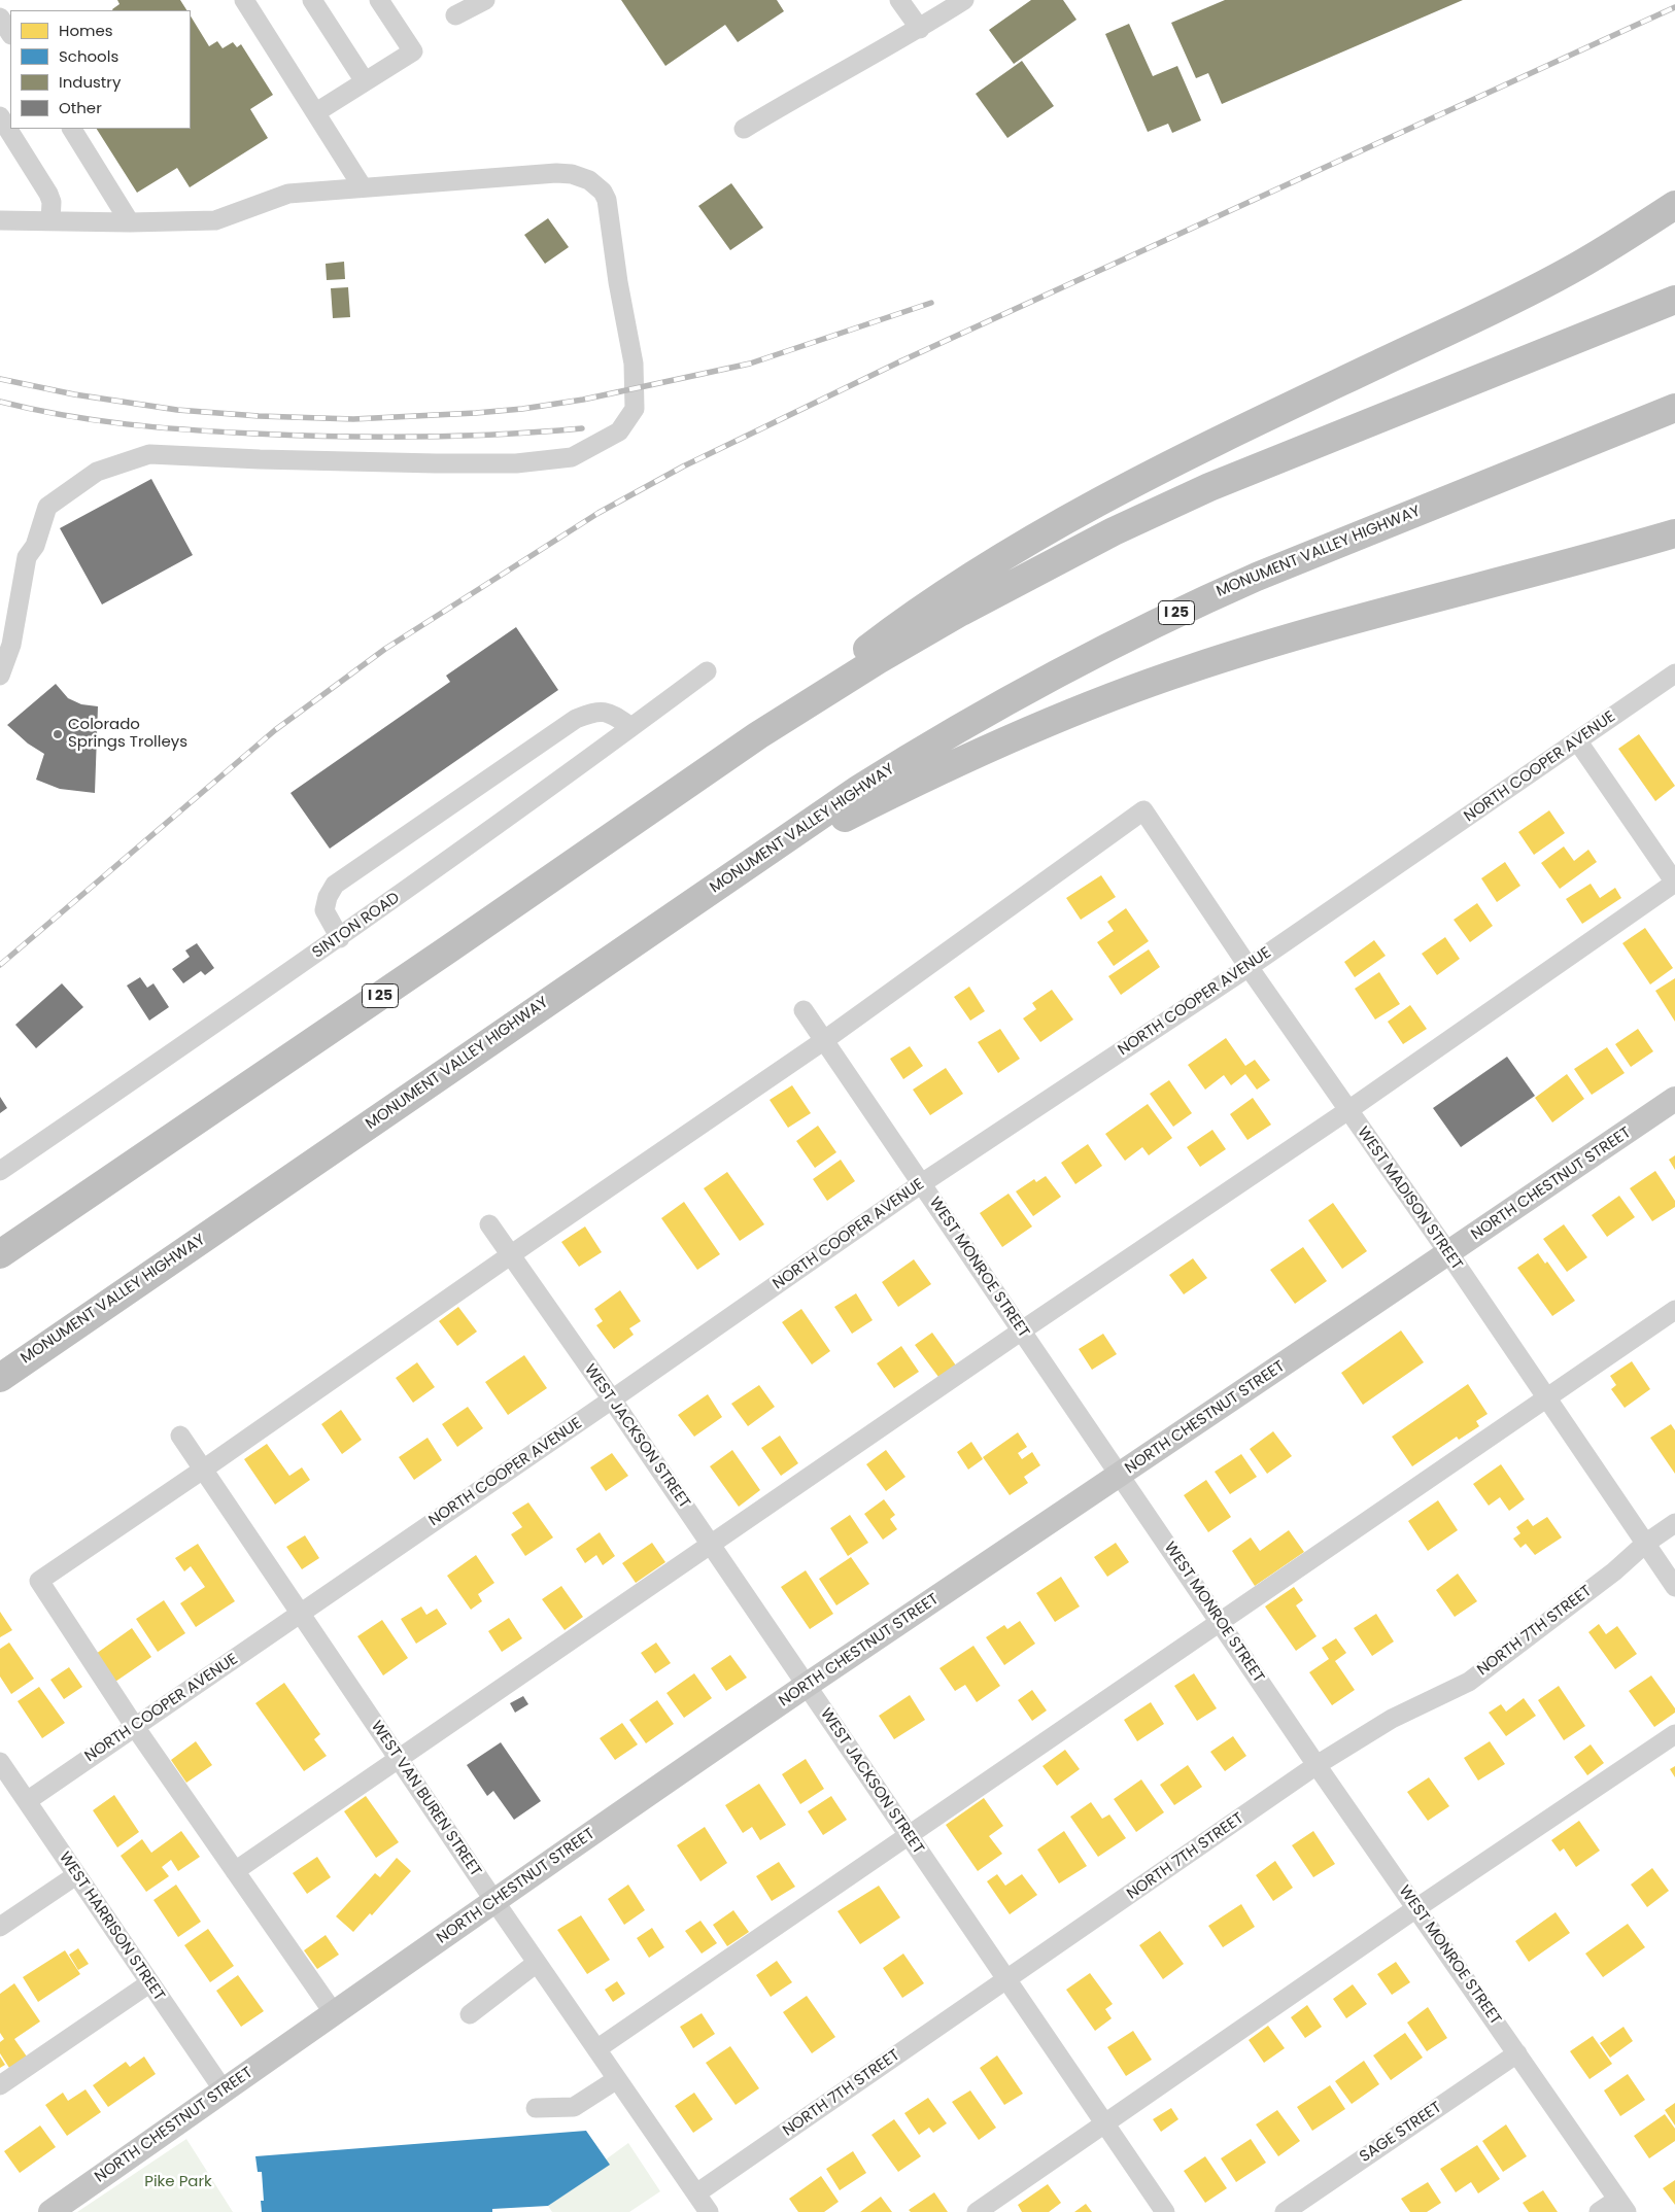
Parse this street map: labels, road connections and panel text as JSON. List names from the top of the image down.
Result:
{
  "streets": {
    "highway": ["MONUMENT VALLEY HIGHWAY", "I 25"],
    "main road": ["NORTH CHESTNUT STREET"],
    "street": [
      "NORTH COOPER AVENUE",
      "SINTON ROAD",
      "WEST MADISON STREET",
      "WEST MONROE STREET",
      "WEST JACKSON STREET",
      "NORTH 7TH STREET",
      "WEST VAN BUREN STREET",
      "WEST HARRISON STREET",
      "SAGE STREET"
    ]
  },
  "crossings": [
    ["NORTH COOPER AVENUE", "WEST MADISON STREET"],
    ["NORTH COOPER AVENUE", "WEST MONROE STREET"],
    ["NORTH COOPER AVENUE", "WEST JACKSON STREET"],
    ["NORTH COOPER AVENUE", "WEST VAN BUREN STREET"],
    ["NORTH COOPER AVENUE", "WEST HARRISON STREET"],
    ["NORTH CHESTNUT STREET", "WEST MADISON STREET"],
    ["NORTH CHESTNUT STREET", "WEST MONROE STREET"],
    ["NORTH CHESTNUT STREET", "WEST JACKSON STREET"],
    ["NORTH CHESTNUT STREET", "WEST VAN BUREN STREET"],
    ["NORTH CHESTNUT STREET", "WEST HARRISON STREET"],
    ["WEST MADISON STREET", "WEST MONROE STREET"],
    ["WEST MADISON STREET", "NORTH 7TH STREET"],
    ["WEST MONROE STREET", "NORTH 7TH STREET"],
    ["WEST MONROE STREET", "SAGE STREET"],
    ["WEST JACKSON STREET", "NORTH 7TH STREET"],
    ["NORTH 7TH STREET", "WEST VAN BUREN STREET"]
  ],
  "parks": ["Pike Park"],
  "places": ["Colorado Springs Trolleys"],
  "legend": [
    "Homes",
    "Schools",
    "Industry",
    "Other"
  ]
}
